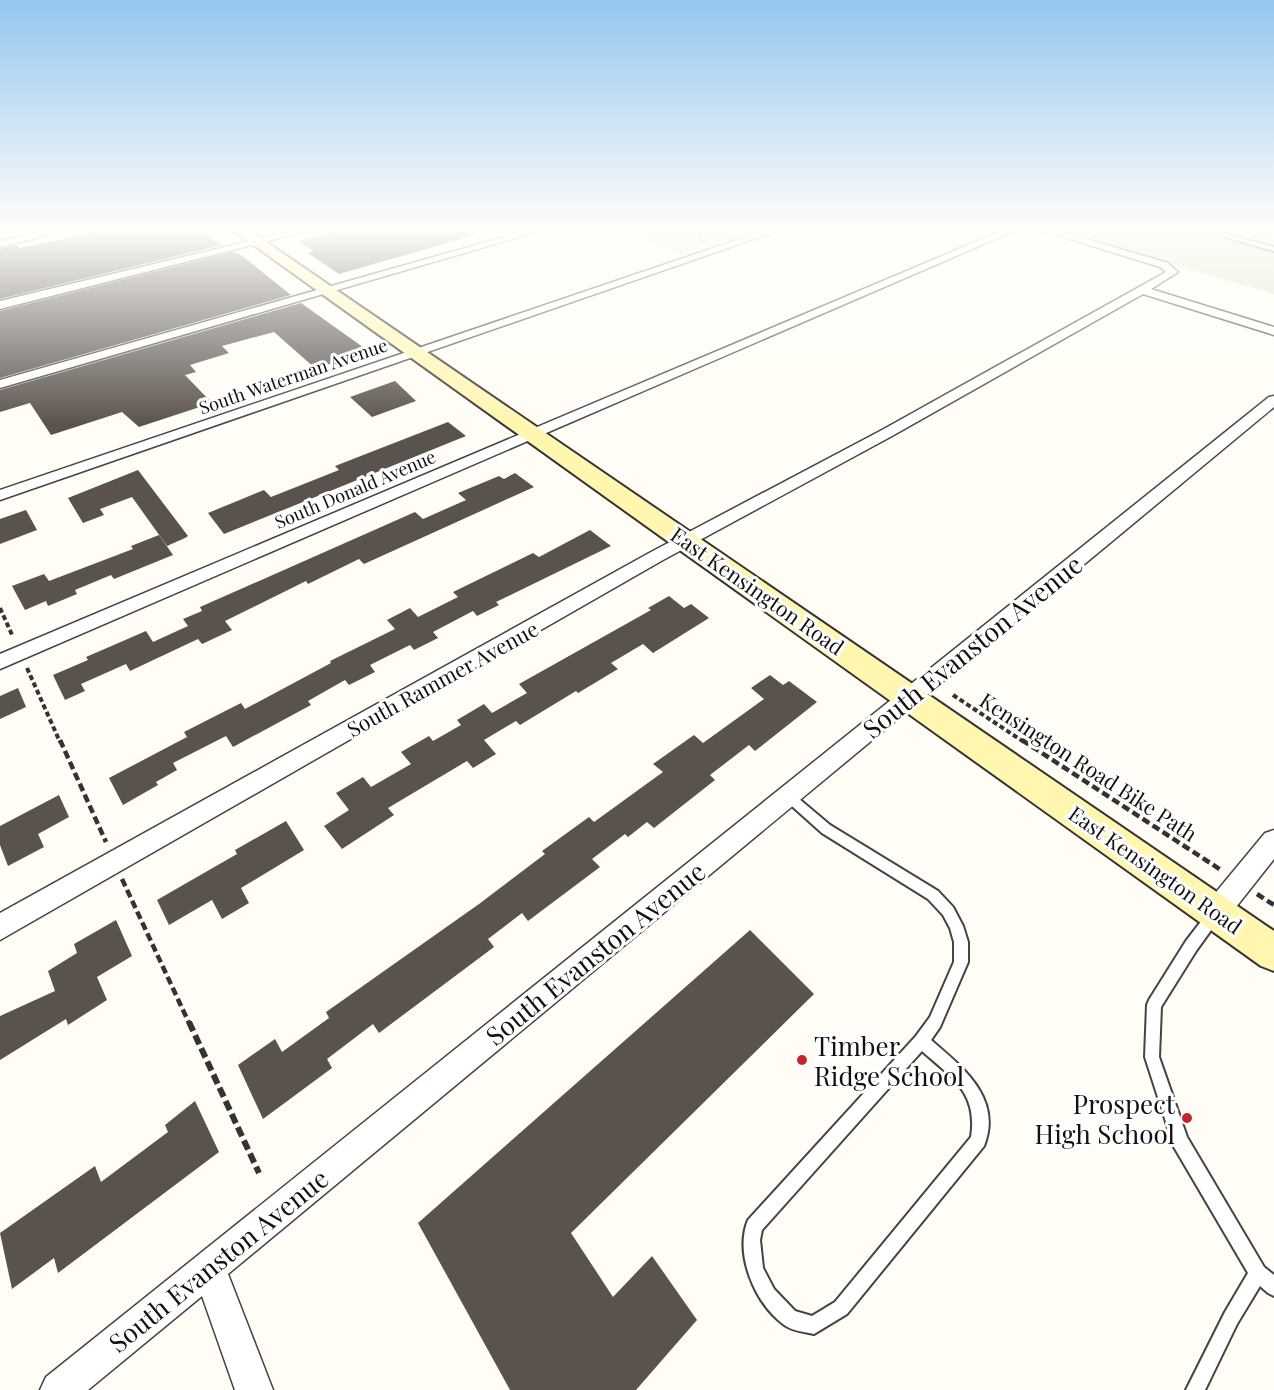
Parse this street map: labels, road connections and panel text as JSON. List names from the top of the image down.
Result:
{
  "streets": {
    "main road": ["East Kensington Road"],
    "street": [
      "South Waterman Avenue",
      "South Donald Avenue",
      "South Evanston Avenue",
      "South Rammer Avenue"
    ],
    "path": ["Kensington Road Bike Path"]
  },
  "crossings": [
    ["South Waterman Avenue", "East Kensington Road"],
    ["South Donald Avenue", "East Kensington Road"],
    ["East Kensington Road", "South Evanston Avenue"],
    ["East Kensington Road", "South Rammer Avenue"]
  ],
  "places": ["Timber Ridge School", "Prospect High School"]
}
